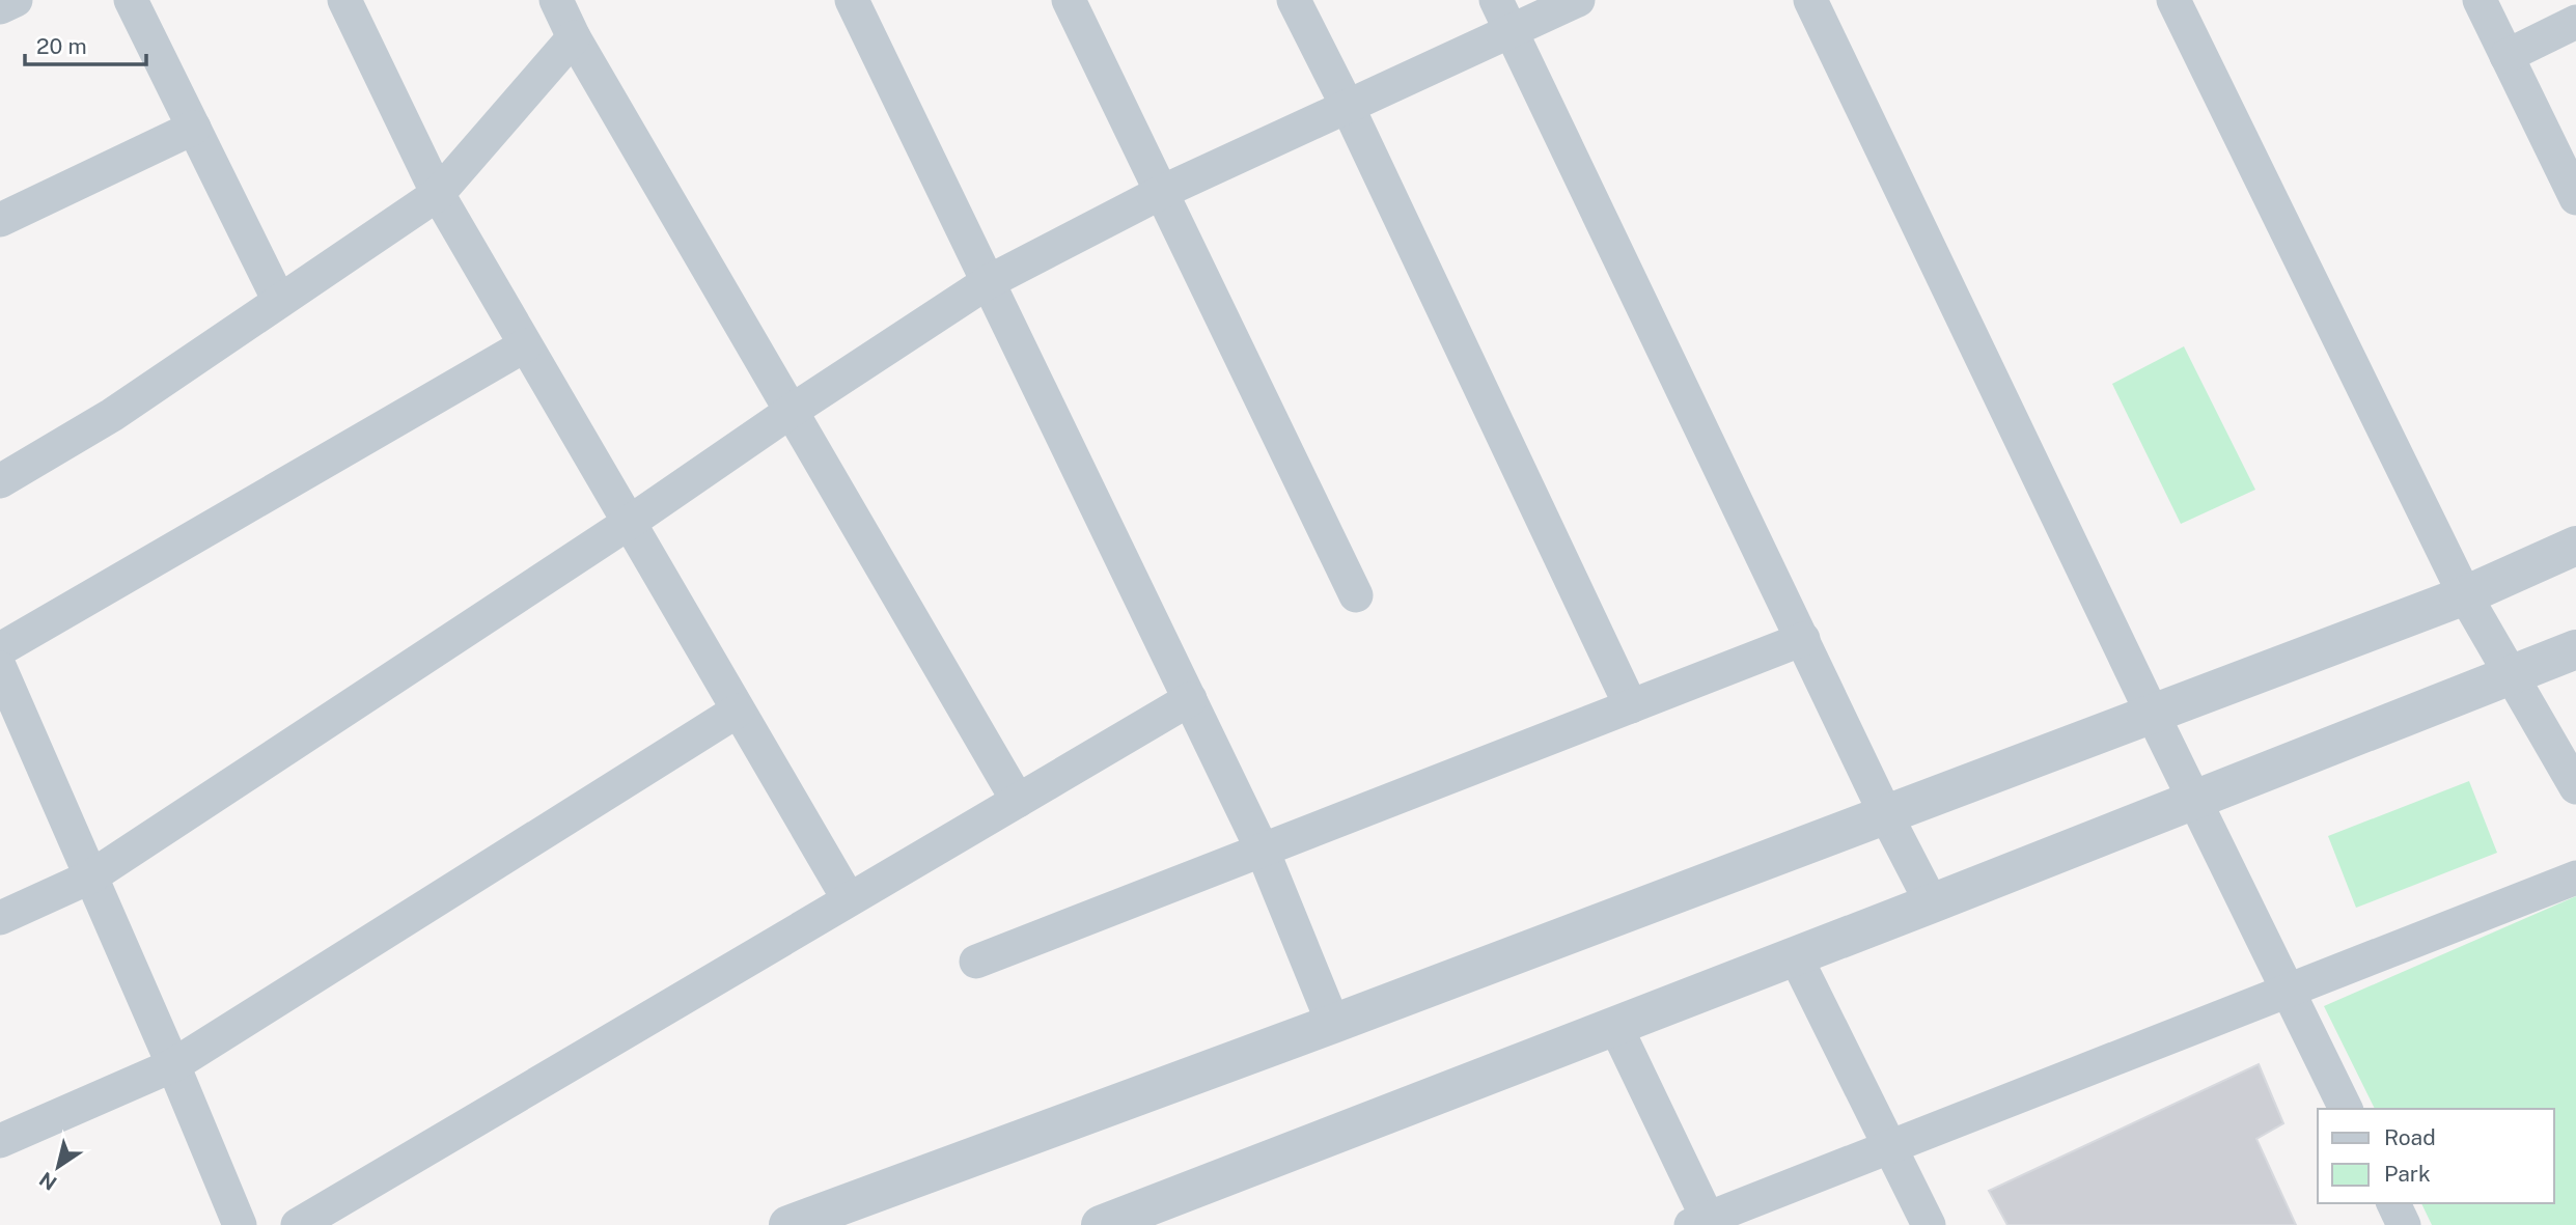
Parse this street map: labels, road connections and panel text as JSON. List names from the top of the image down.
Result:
{
  "legend": ["Road", "Park"],
  "scale_bar": "20 m",
  "north": "bottom left"
}
